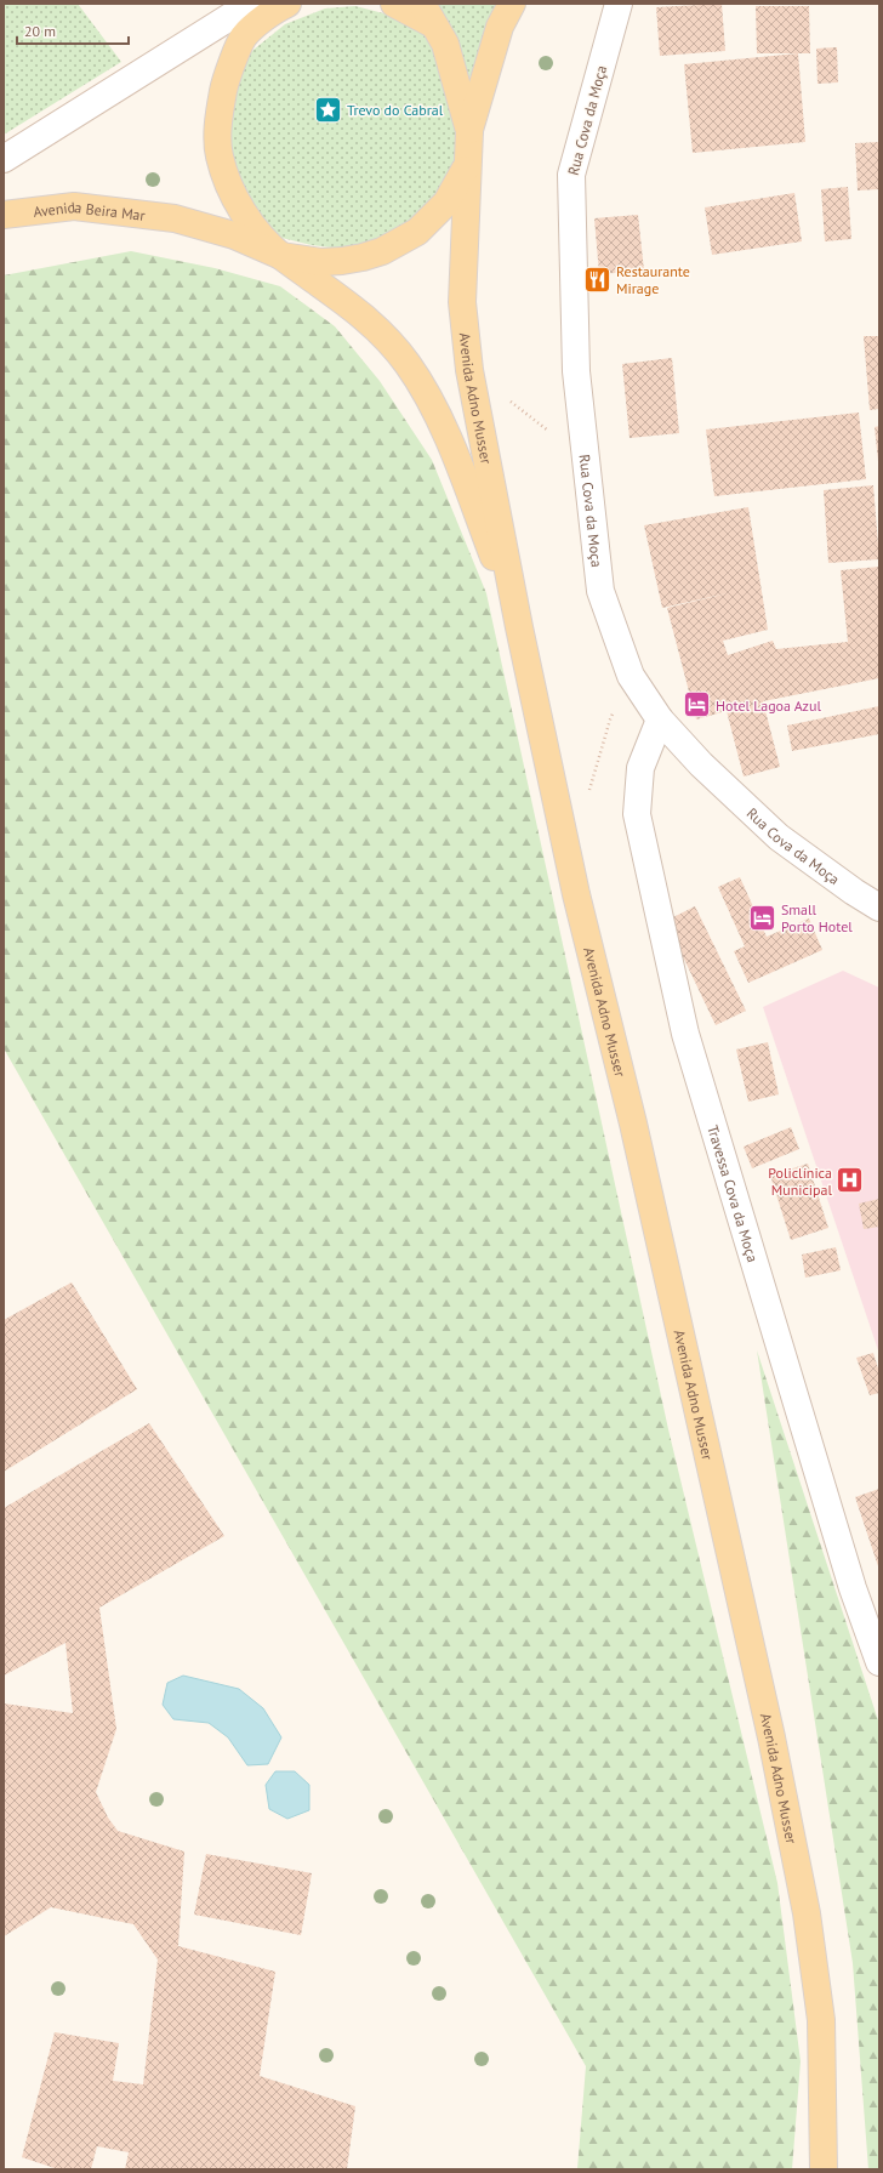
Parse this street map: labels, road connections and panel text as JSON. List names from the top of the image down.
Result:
{
  "streets": {
    "main road": ["Avenida Beira Mar", "Avenida Adno Musser"],
    "street": ["Rua Cova da Moça", "Travessa Cova da Moça"]
  },
  "crossings": [
    ["Rua Cova da Moça", "Travessa Cova da Moça"],
    ["Avenida Beira Mar", "Avenida Adno Musser"]
  ],
  "places": {
    "place": ["Trevo do Cabral"],
    "restaurant": ["Restaurante Mirage"],
    "hotel": ["Hotel Lagoa Azul", "Small Porto Hotel"],
    "hospital": ["Policlínica Municipal"]
  },
  "scale_bar": "20 m"
}
